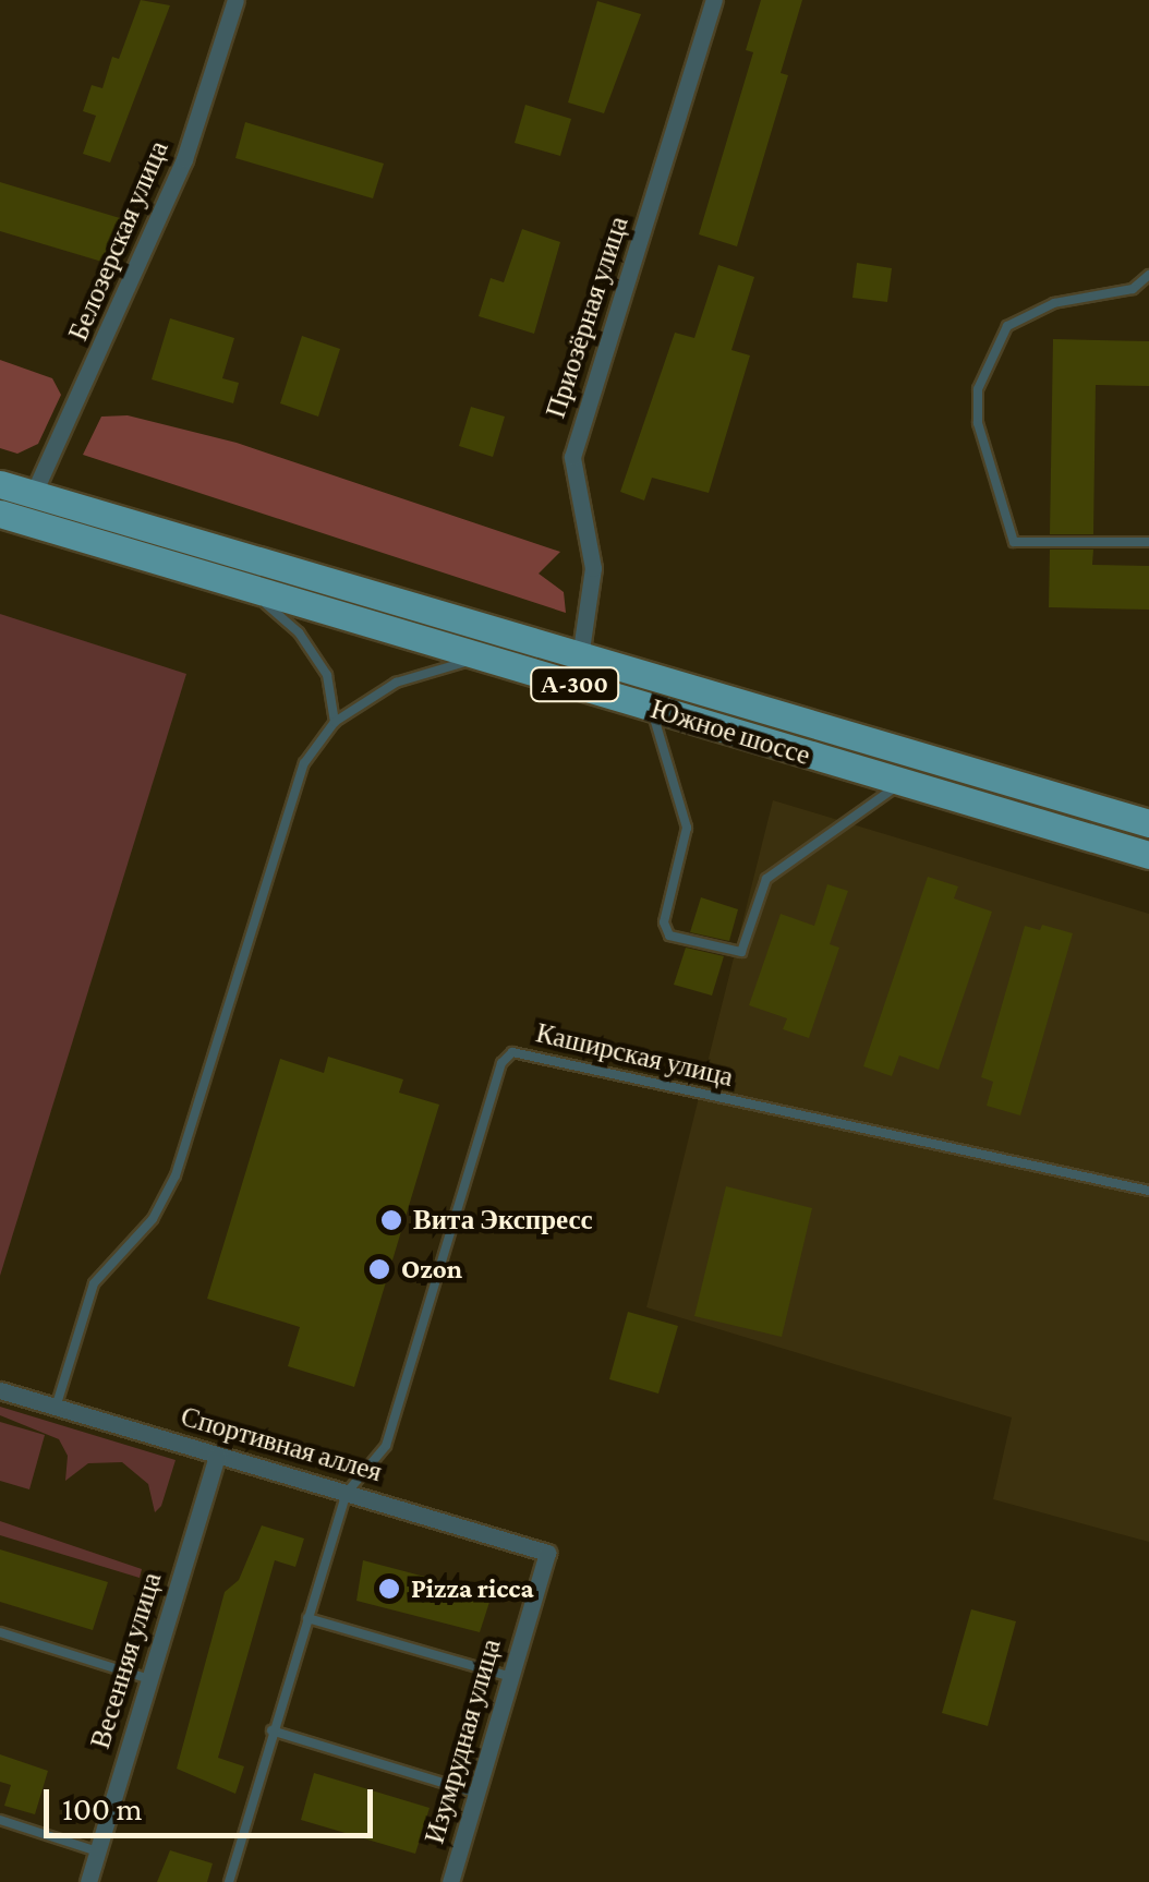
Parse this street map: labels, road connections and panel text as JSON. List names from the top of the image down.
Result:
{
  "streets": {
    "main road": ["А-300", "Южное шоссе"],
    "street": [
      "Белозерская улица",
      "Приозёрная улица",
      "Спортивная аллея",
      "Весенняя улица",
      "Изумрудная улица"
    ],
    "lane": ["Каширская улица"]
  },
  "crossings": [
    ["Белозерская улица", "Южное шоссе"],
    ["Приозёрная улица", "Южное шоссе"],
    ["Каширская улица", "Спортивная аллея"],
    ["Спортивная аллея", "Весенняя улица"],
    ["Спортивная аллея", "Изумрудная улица"]
  ],
  "places": ["Вита Экспресс", "Ozon", "Pizza ricca"],
  "scale_bar": "100 m"
}
